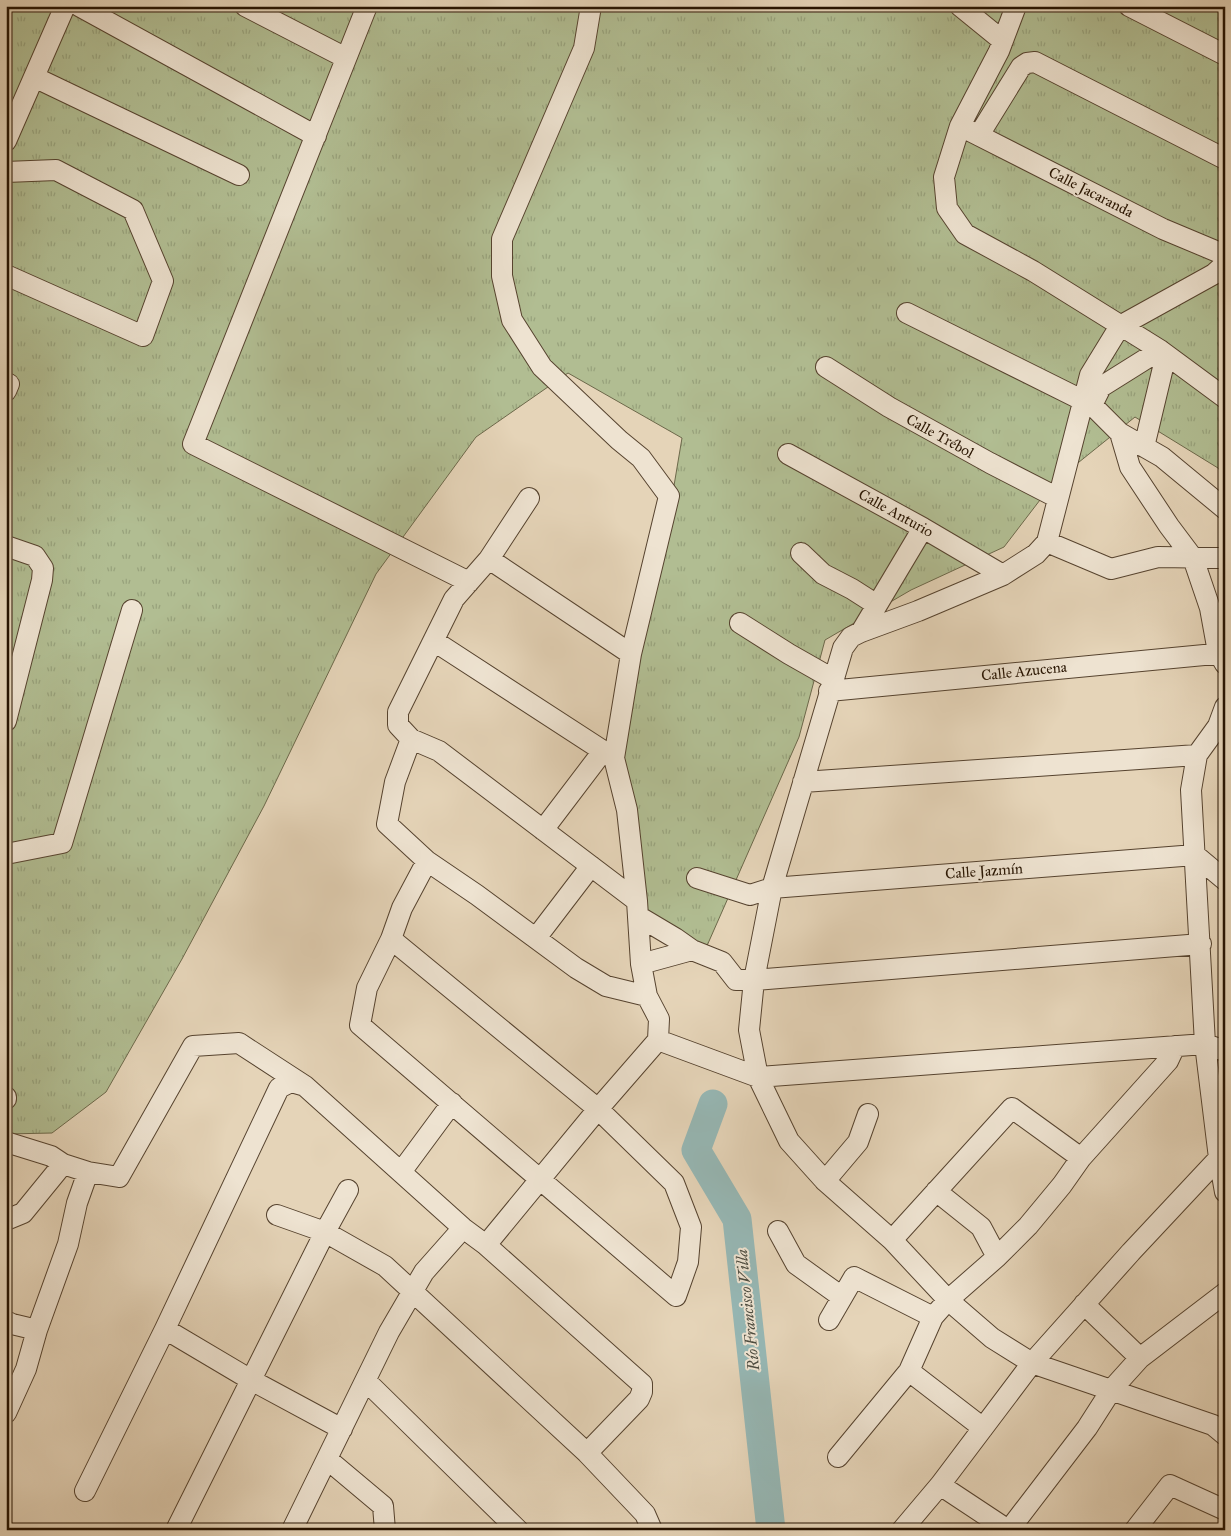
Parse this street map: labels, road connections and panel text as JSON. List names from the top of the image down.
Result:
{
  "streets": {
    "street": [
      "Calle Jacaranda",
      "Calle Trébol",
      "Calle Anturio",
      "Calle Azucena",
      "Calle Jazmín"
    ]
  },
  "water": ["Río Francisco Villa"]
}
